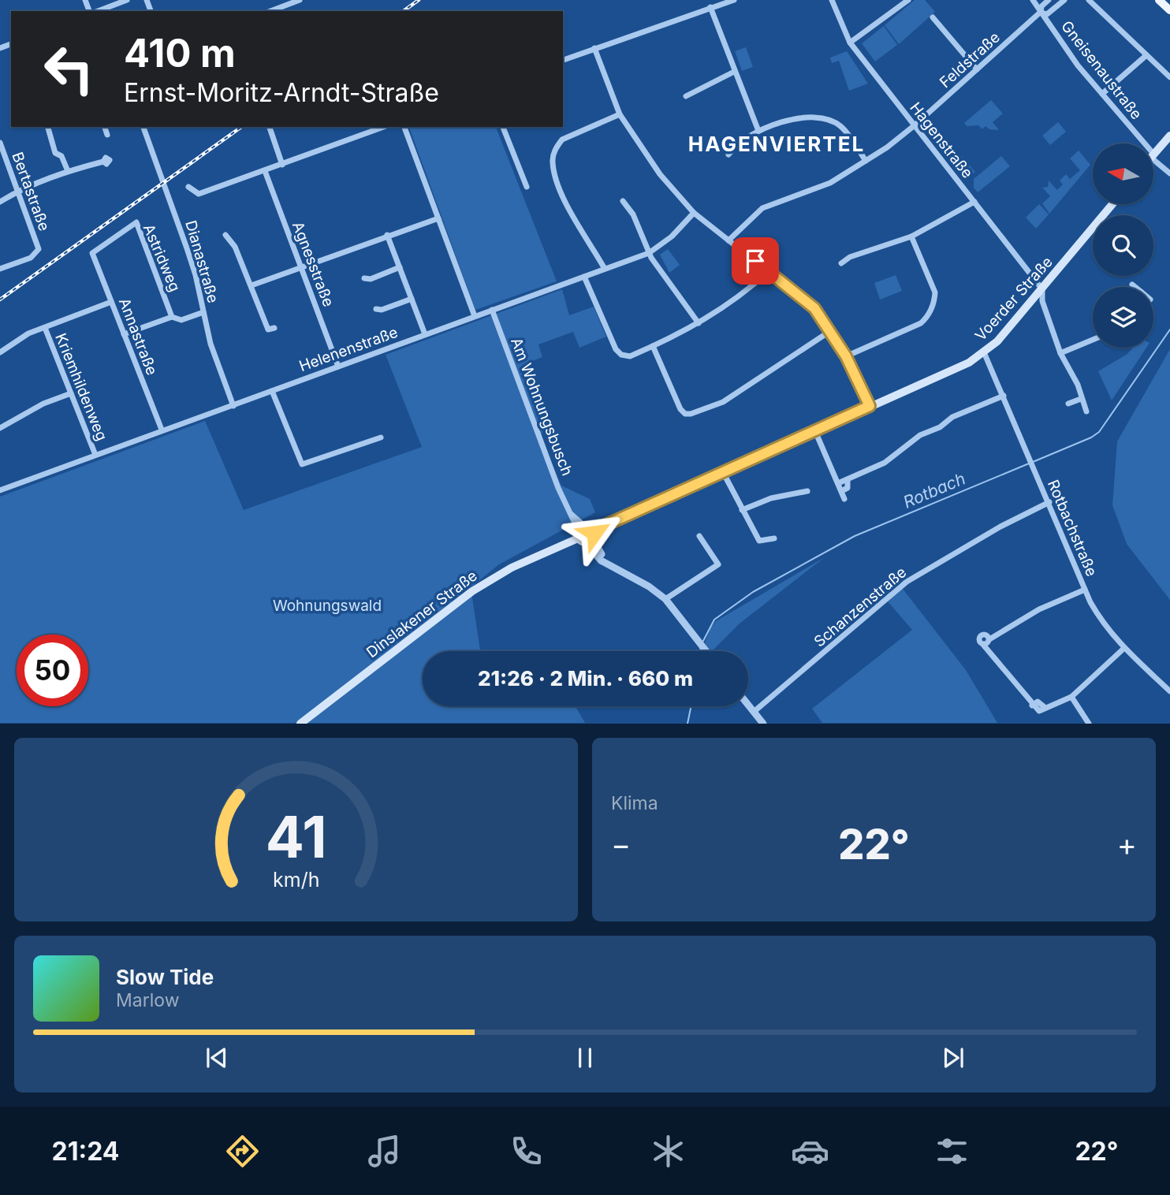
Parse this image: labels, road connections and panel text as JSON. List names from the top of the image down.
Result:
{
  "streets": {
    "main road": ["Voerder Straße", "Dinslakener Straße"],
    "street": [
      "Feldstraße",
      "Gneisenaustraße",
      "Hagenstraße",
      "Bertastraße",
      "Astridweg",
      "Dianastraße",
      "Agnesstraße",
      "Annastraße",
      "Helenenstraße",
      "Kriemhildenweg",
      "Am Wohnungsbusch",
      "Rotbachstraße",
      "Schanzenstraße"
    ]
  },
  "crossings": [
    ["Feldstraße", "Gneisenaustraße"],
    ["Feldstraße", "Hagenstraße"],
    ["Hagenstraße", "Voerder Straße"],
    ["Astridweg", "Annastraße"],
    ["Dianastraße", "Helenenstraße"],
    ["Agnesstraße", "Helenenstraße"],
    ["Voerder Straße", "Rotbachstraße"],
    ["Annastraße", "Helenenstraße"],
    ["Helenenstraße", "Kriemhildenweg"],
    ["Helenenstraße", "Am Wohnungsbusch"],
    ["Am Wohnungsbusch", "Dinslakener Straße"],
    ["Rotbachstraße", "Schanzenstraße"]
  ],
  "districts": ["HAGENVIERTEL"],
  "water": ["Rotbach"],
  "parks": ["Wohnungswald"],
  "north": "left",
  "page": {
    "turn": ["410 m", "Ernst-Moritz-Arndt-Straße"],
    "limit": "50",
    "trip": "21:26 · 2 Min. · 660 m",
    "tile": "Klima",
    "heat": ["−", "22°", "+"],
    "song": ["Slow Tide", "Marlow"],
    "tabs": ["21:24", "22°"],
    "gauge": ["41", "km/h"]
  }
}
